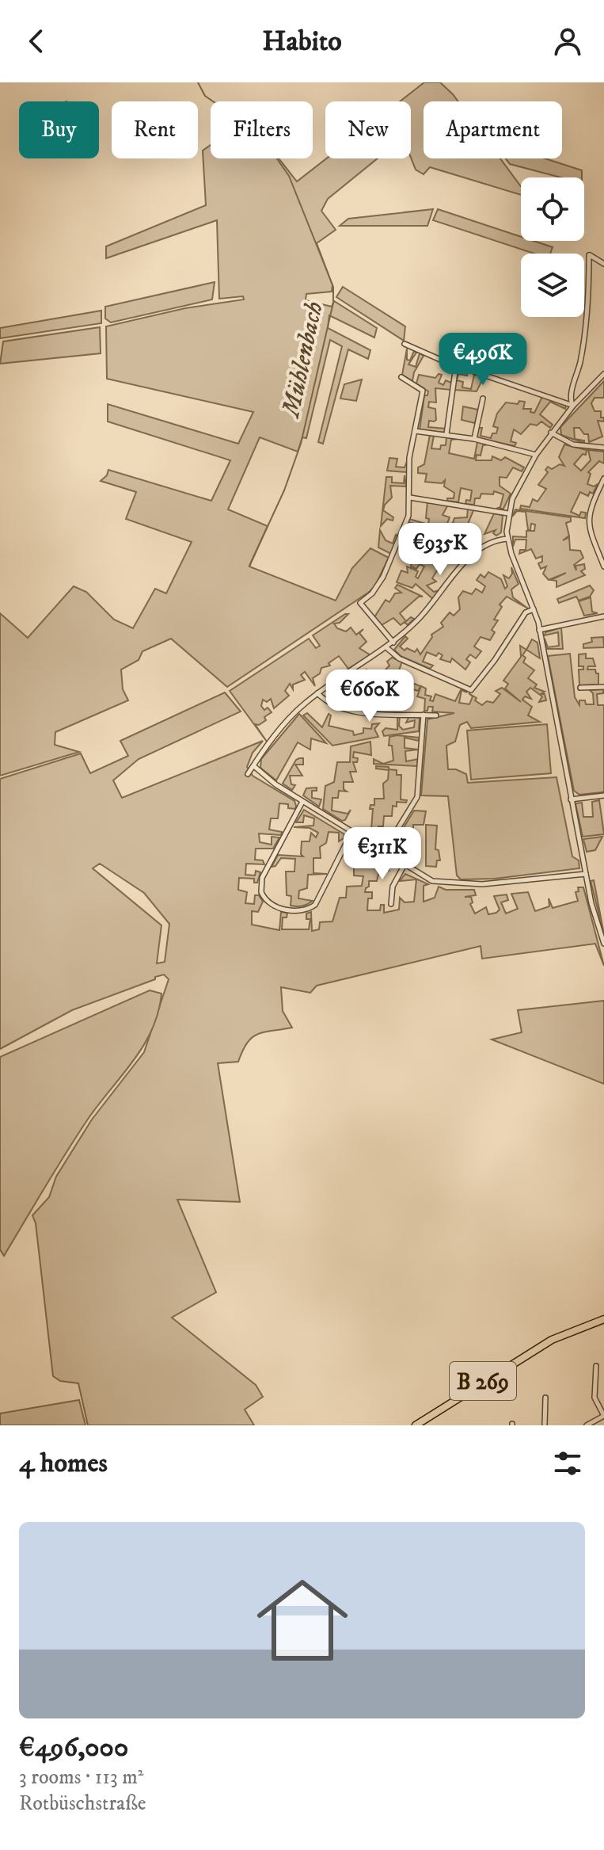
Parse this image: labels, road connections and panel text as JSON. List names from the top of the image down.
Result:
{
  "streets": {
    "main road": ["B 269"]
  },
  "water": ["Mühlenbach"],
  "page": {
    "header": "Habito",
    "chip": [
      "Buy",
      "Rent",
      "Filters",
      "New",
      "Apartment"
    ],
    "price": [
      "€496K",
      "€935K",
      "€660K",
      "€311K"
    ],
    "heading": "4 homes",
    "list": [
      {
        "name": "€496,000",
        "note": "3 rooms · 113 m² · Rotbüschstraße"
      }
    ]
  }
}
